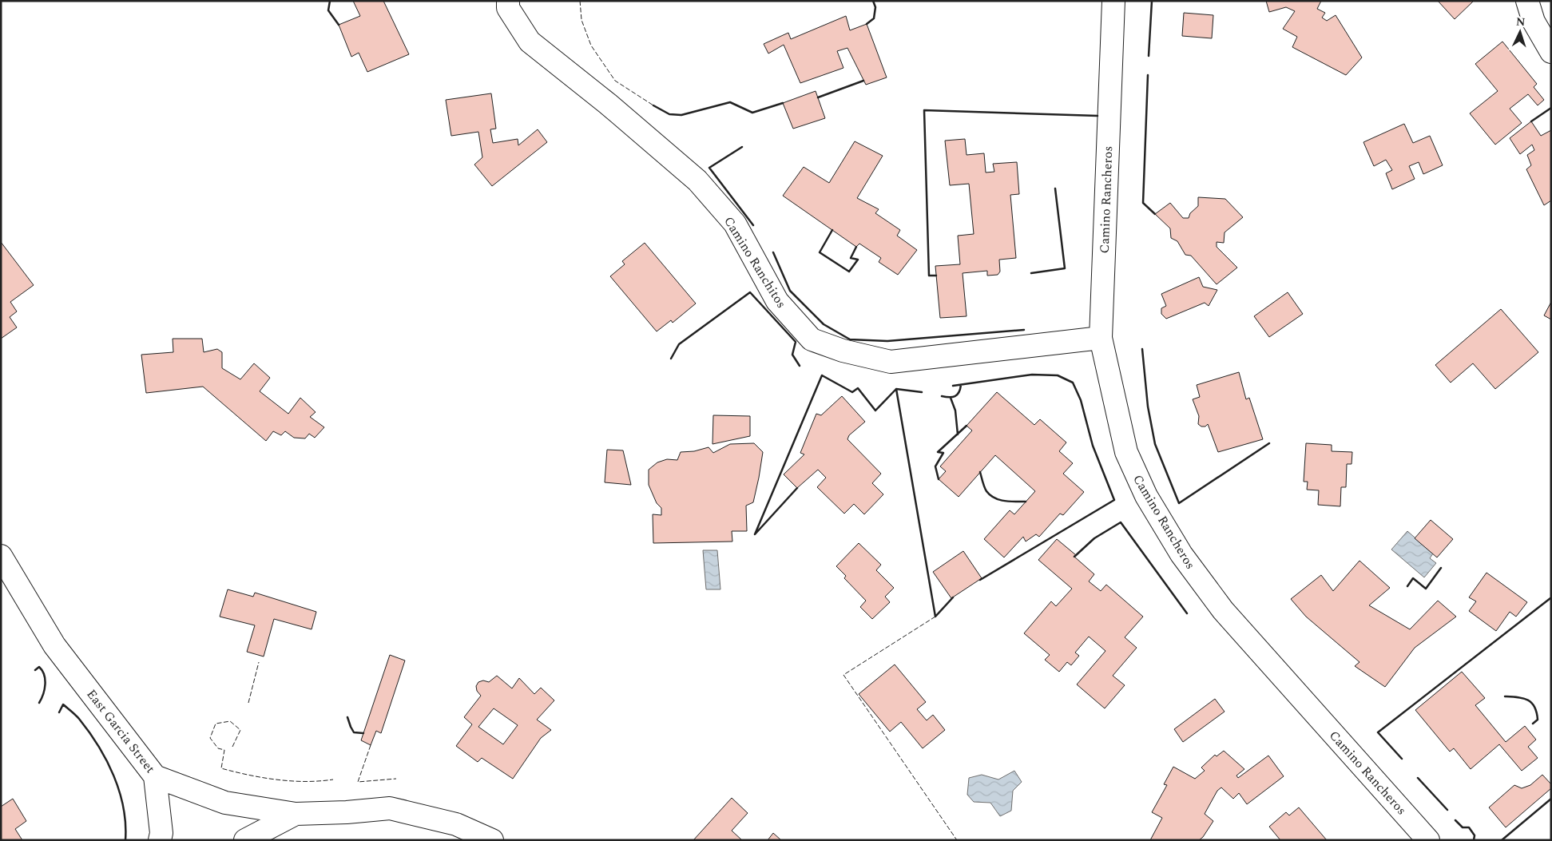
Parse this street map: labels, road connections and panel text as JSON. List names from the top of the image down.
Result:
{
  "streets": {
    "street": ["Camino Rancheros", "Camino Ranchitos", "East Garcia Street"]
  },
  "crossings": [
    ["Camino Rancheros", "Camino Ranchitos"]
  ],
  "north": "top"
}
